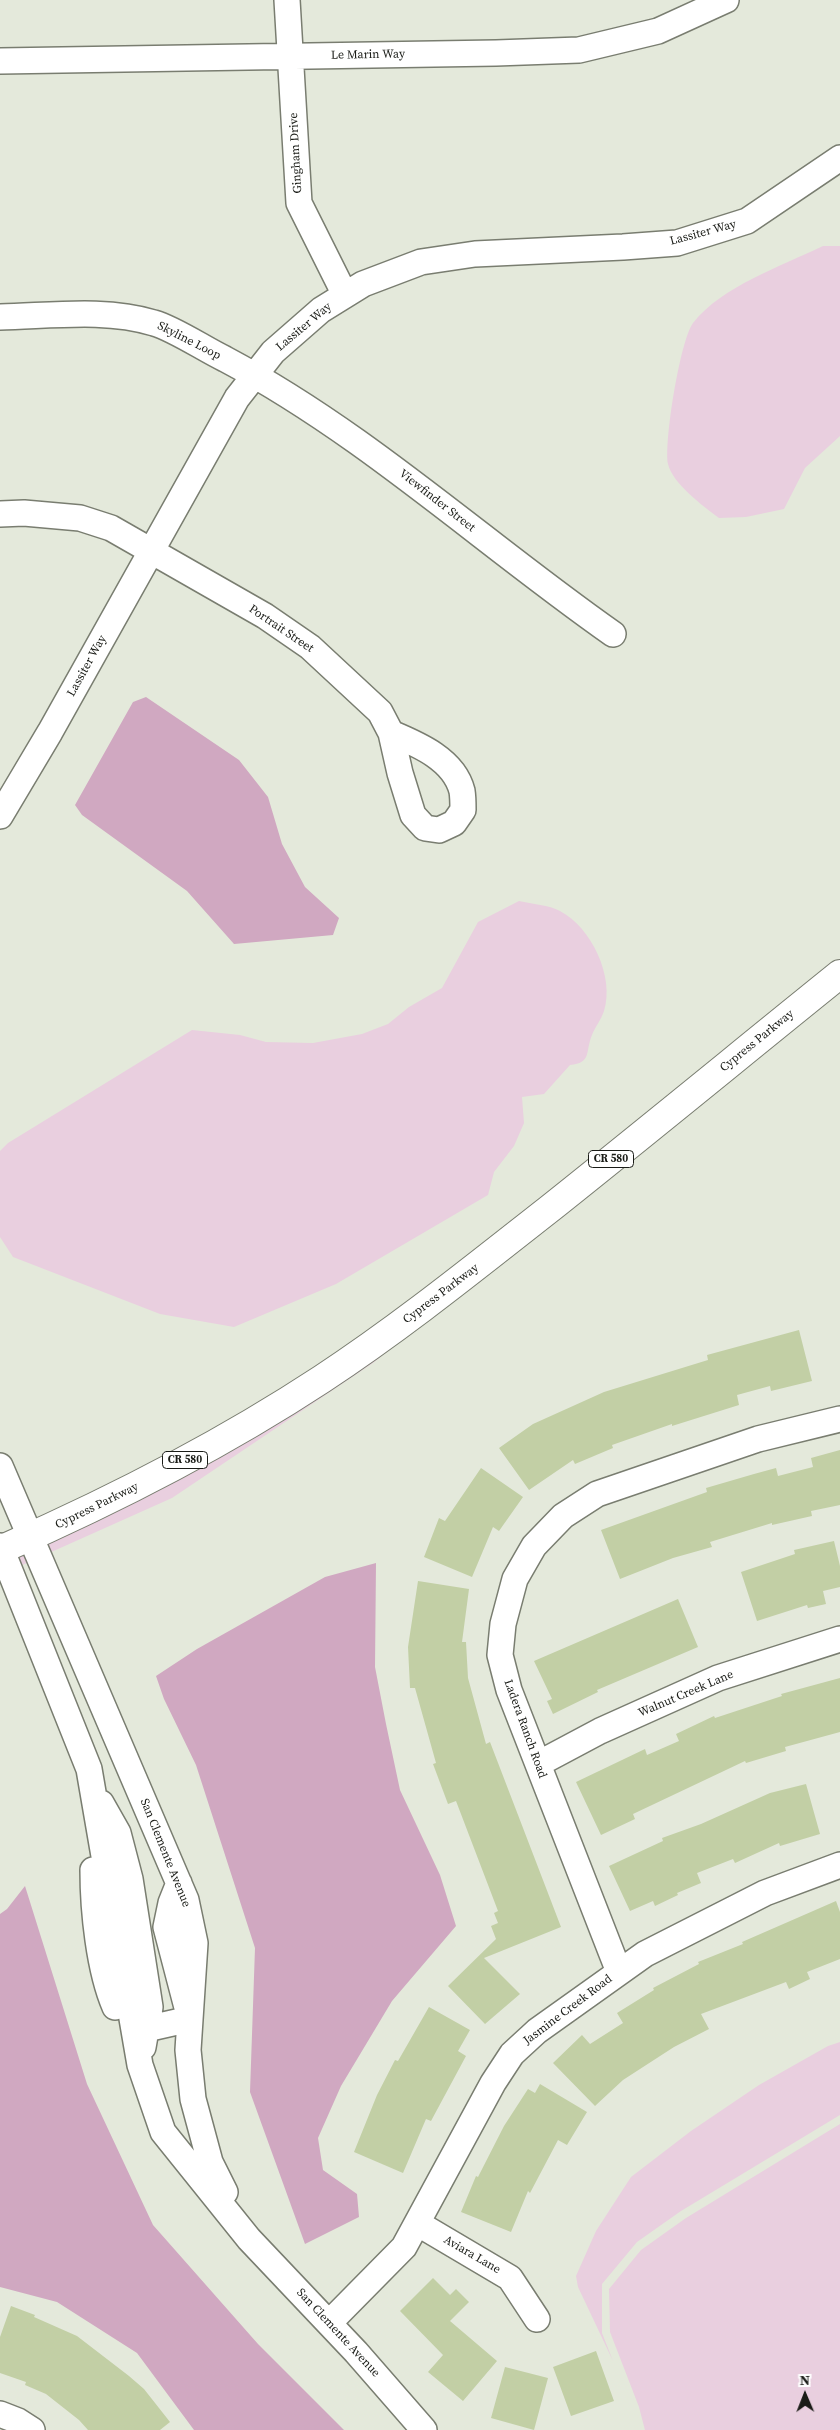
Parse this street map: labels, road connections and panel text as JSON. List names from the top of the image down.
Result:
{
  "streets": {
    "main road": ["Cypress Parkway", "CR 580"],
    "street": [
      "Le Marin Way",
      "Gingham Drive",
      "Lassiter Way",
      "Skyline Loop",
      "Viewfinder Street",
      "Portrait Street",
      "Walnut Creek Lane",
      "Ladera Ranch Road",
      "San Clemente Avenue",
      "Jasmine Creek Road",
      "Aviara Lane"
    ]
  },
  "crossings": [
    ["Le Marin Way", "Gingham Drive"],
    ["Gingham Drive", "Lassiter Way"],
    ["Lassiter Way", "Skyline Loop"],
    ["Lassiter Way", "Viewfinder Street"],
    ["Lassiter Way", "Portrait Street"],
    ["Skyline Loop", "Viewfinder Street"],
    ["Cypress Parkway", "San Clemente Avenue"],
    ["Walnut Creek Lane", "Ladera Ranch Road"],
    ["Ladera Ranch Road", "Jasmine Creek Road"],
    ["San Clemente Avenue", "Jasmine Creek Road"],
    ["Jasmine Creek Road", "Aviara Lane"]
  ],
  "north": "top"
}
